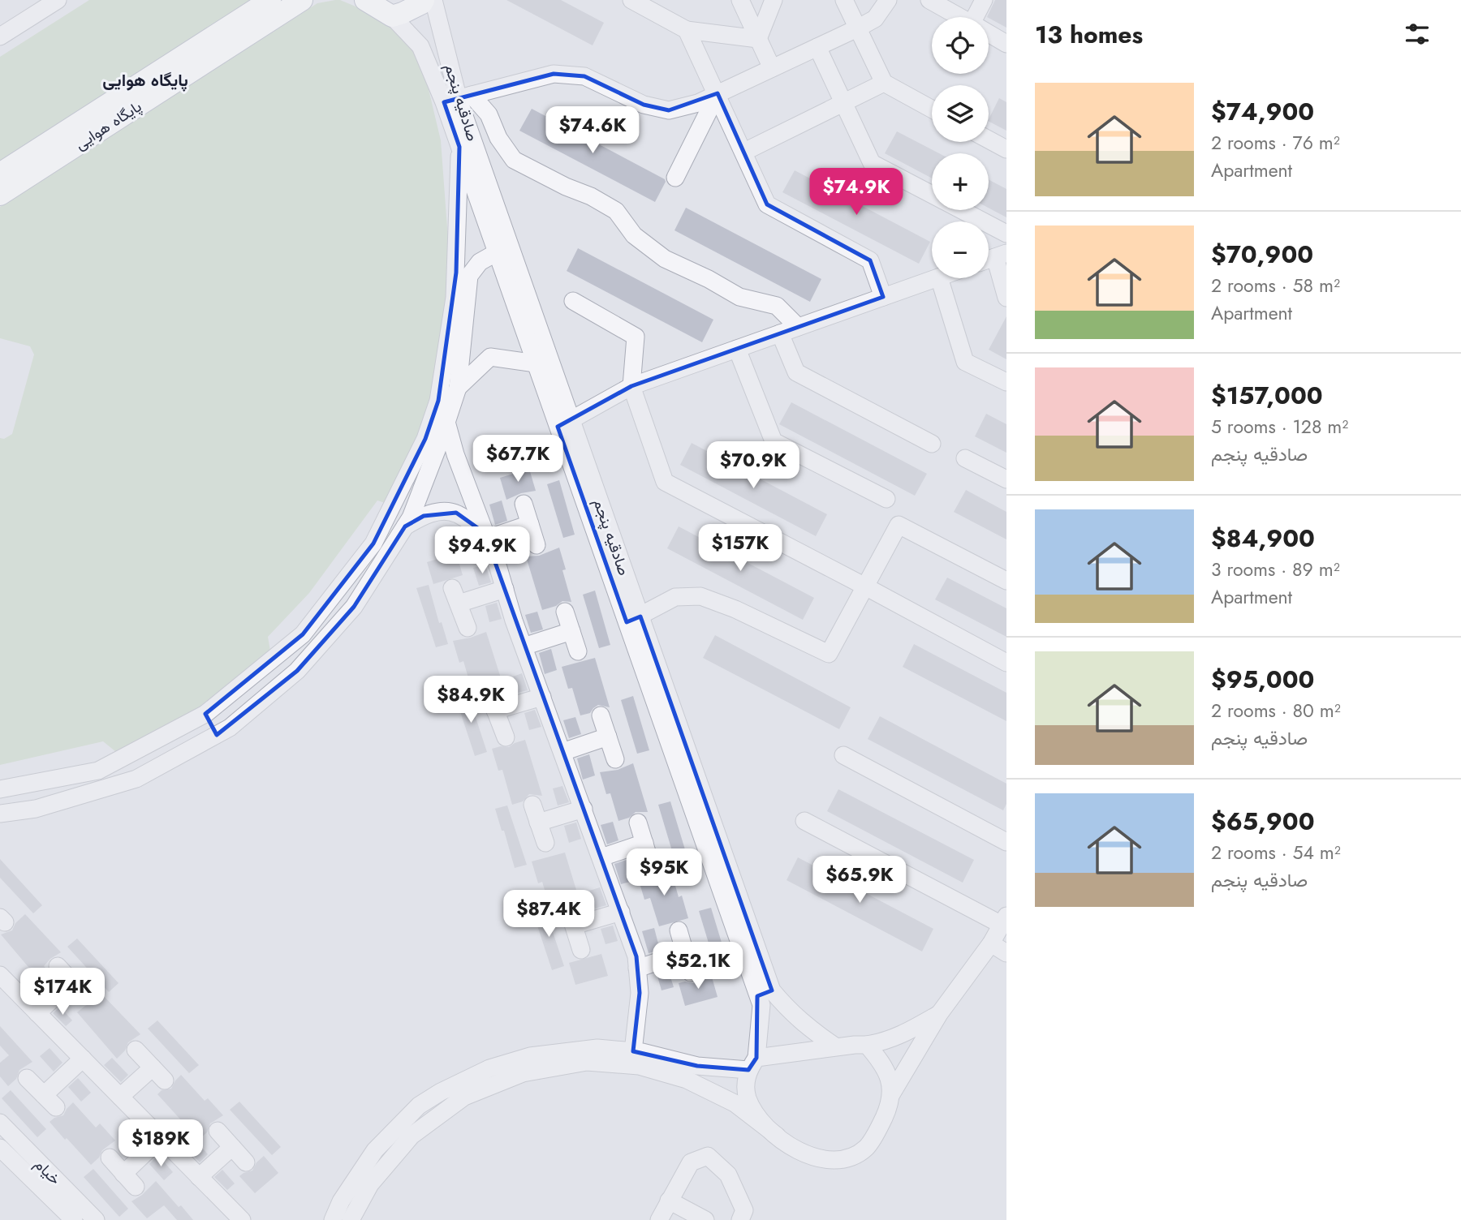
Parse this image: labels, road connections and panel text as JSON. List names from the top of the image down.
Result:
{
  "streets": {
    "main road": ["پایگاه هوایی"],
    "street": ["صادقیه پنجم", "خیام"]
  },
  "districts": ["پایگاه هوایی"],
  "page": {
    "heading": "13 homes",
    "map_buttons": ["+", "−"],
    "list": [
      {
        "name": "$74,900",
        "note": "2 rooms · 76 m² · Apartment"
      },
      {
        "name": "$70,900",
        "note": "2 rooms · 58 m² · Apartment"
      },
      {
        "name": "$157,000",
        "note": "5 rooms · 128 m² · صادقیه پنجم"
      },
      {
        "name": "$84,900",
        "note": "3 rooms · 89 m² · Apartment"
      },
      {
        "name": "$95,000",
        "note": "2 rooms · 80 m² · صادقیه پنجم"
      },
      {
        "name": "$65,900",
        "note": "2 rooms · 54 m² · صادقیه پنجم"
      }
    ],
    "price": [
      "$74.6K",
      "$74.9K",
      "$67.7K",
      "$70.9K",
      "$157K",
      "$94.9K",
      "$84.9K",
      "$95K",
      "$65.9K",
      "$87.4K",
      "$52.1K",
      "$174K",
      "$189K"
    ]
  }
}
